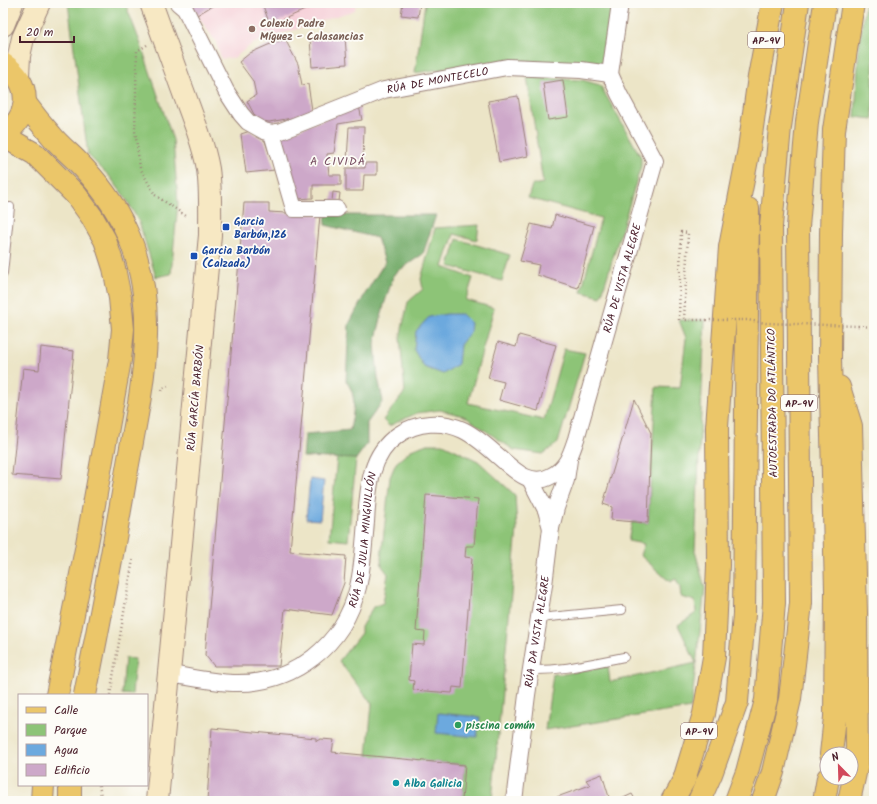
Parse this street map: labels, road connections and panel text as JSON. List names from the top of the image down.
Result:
{
  "streets": {
    "main road": ["AP-9V", "RÚA GARCÍA BARBÓN", "AUTOESTRADA DO ATLÁNTICO"],
    "street": [
      "RÚA DE MONTECELO",
      "RÚA DE VISTA ALEGRE",
      "RÚA DE JULIA MINGUILLÓN",
      "RÚA DA VISTA ALEGRE"
    ]
  },
  "crossings": [
    ["RÚA DE MONTECELO", "RÚA DE VISTA ALEGRE"],
    ["RÚA DE VISTA ALEGRE", "RÚA DE JULIA MINGUILLÓN"],
    ["RÚA DE VISTA ALEGRE", "RÚA DA VISTA ALEGRE"],
    ["RÚA GARCÍA BARBÓN", "RÚA DE JULIA MINGUILLÓN"],
    ["RÚA DE JULIA MINGUILLÓN", "RÚA DA VISTA ALEGRE"]
  ],
  "districts": ["A CIVIDÁ"],
  "places": {
    "other": ["Colexio Padre Míguez - Calasancias", "piscina común", "Alba Galicia"],
    "transit": ["Garcia Barbón,126", "Garcia Barbón (Calzada)"]
  },
  "legend": [
    "Calle",
    "Parque",
    "Agua",
    "Edificio"
  ],
  "scale_bar": "20 m",
  "north": "top left"
}
